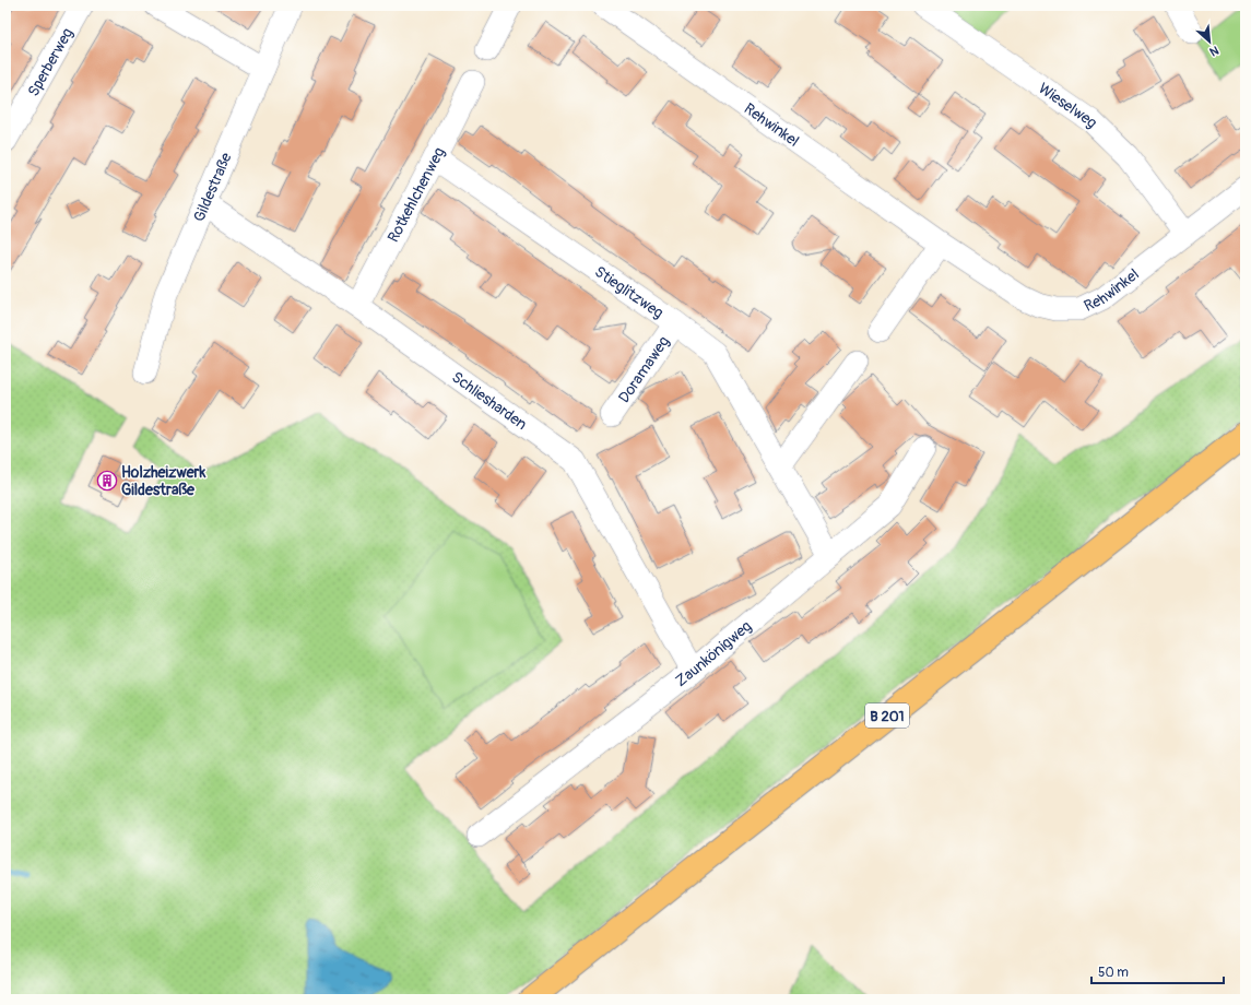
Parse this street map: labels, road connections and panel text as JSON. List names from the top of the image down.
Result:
{
  "streets": {
    "main road": ["B 201"],
    "street": [
      "Sperberweg",
      "Wieselweg",
      "Rehwinkel",
      "Gildestraße",
      "Rotkehlchenweg",
      "Stieglitzweg",
      "Doramaweg",
      "Schliesharden",
      "Zaunkönigweg"
    ]
  },
  "crossings": [
    ["Wieselweg", "Rehwinkel"],
    ["Gildestraße", "Schliesharden"],
    ["Rotkehlchenweg", "Stieglitzweg"],
    ["Rotkehlchenweg", "Schliesharden"],
    ["Stieglitzweg", "Doramaweg"],
    ["Stieglitzweg", "Zaunkönigweg"],
    ["Schliesharden", "Zaunkönigweg"]
  ],
  "places": {
    "building": ["Holzheizwerk Gildestraße"]
  },
  "scale_bar": "50 m",
  "north": "bottom right"
}
